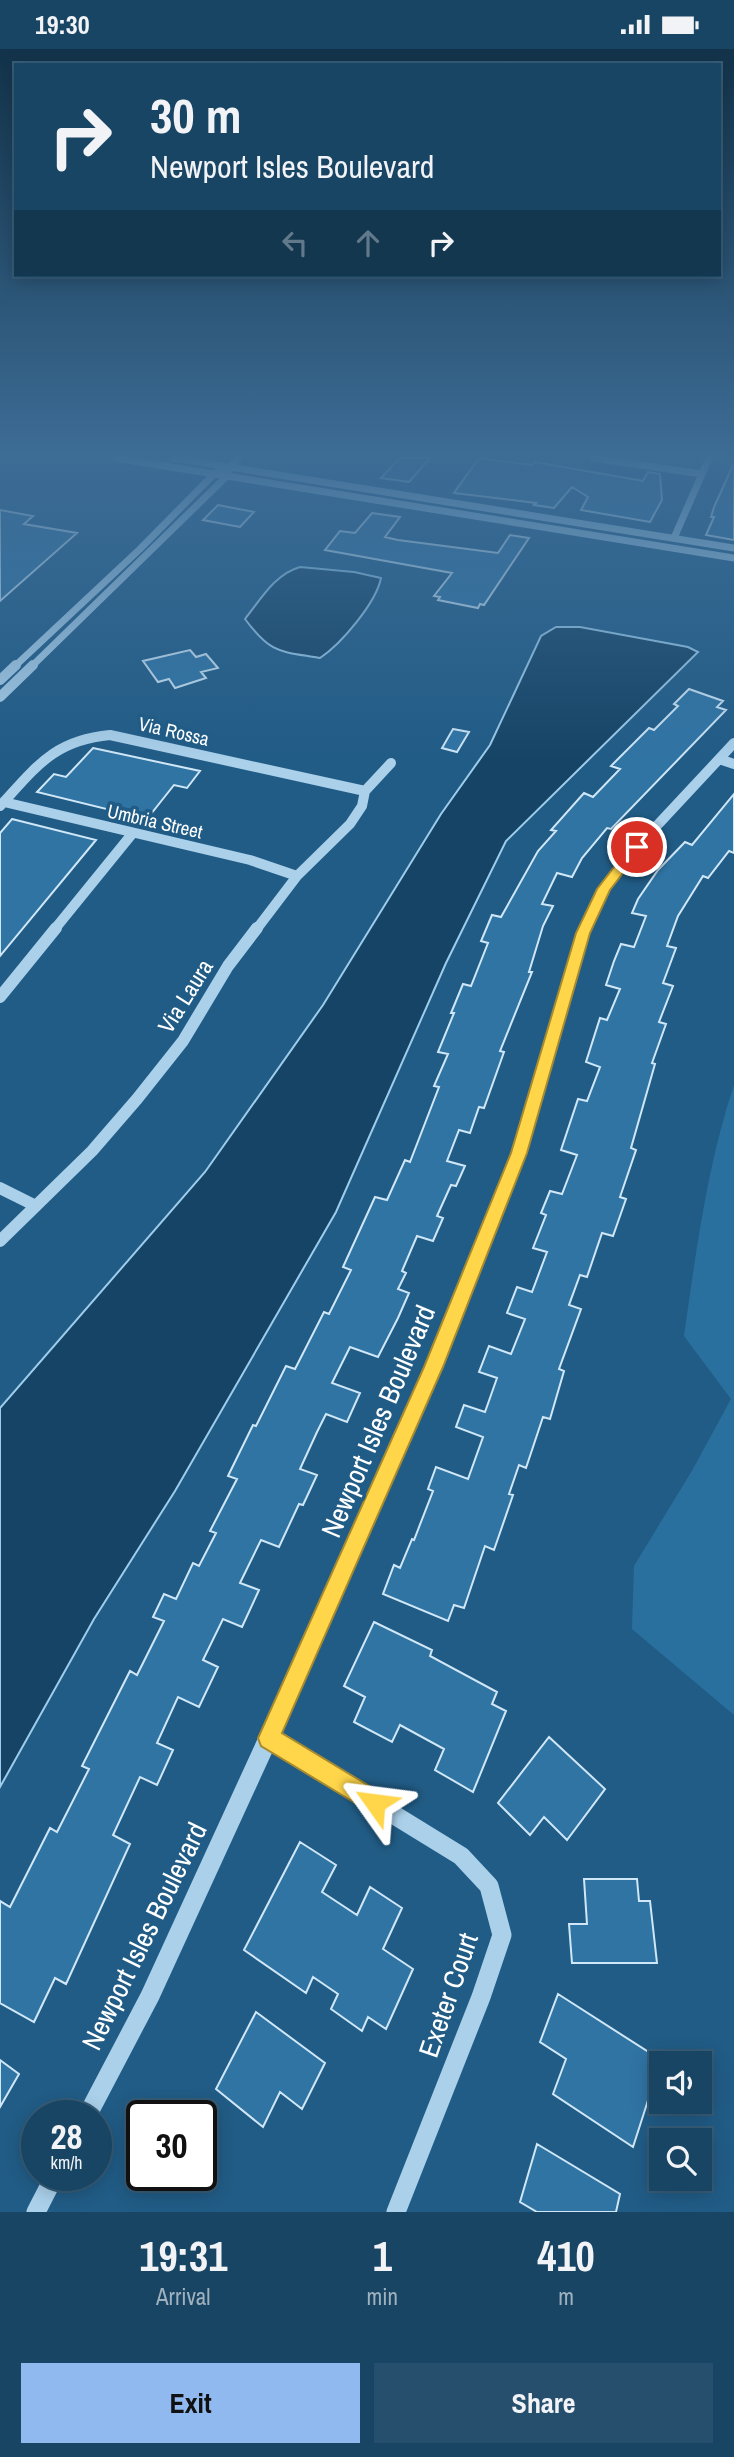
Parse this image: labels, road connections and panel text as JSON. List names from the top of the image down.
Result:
{
  "streets": {
    "street": [
      "Via Rossa",
      "Umbria Street",
      "Via Laura",
      "Newport Isles Boulevard",
      "Exeter Court"
    ]
  },
  "crossings": [
    ["Via Rossa", "Umbria Street"],
    ["Via Rossa", "Via Laura"],
    ["Umbria Street", "Via Laura"],
    ["Newport Isles Boulevard", "Exeter Court"]
  ],
  "page": {
    "status": "19:30",
    "turn": ["30 m", "Newport Isles Boulevard"],
    "speed": "28 km/h",
    "limit": "30",
    "eta": [
      "19:31",
      "Arrival",
      "1",
      "min",
      "410",
      "m"
    ],
    "buttons": ["Exit", "Share"]
  }
}
